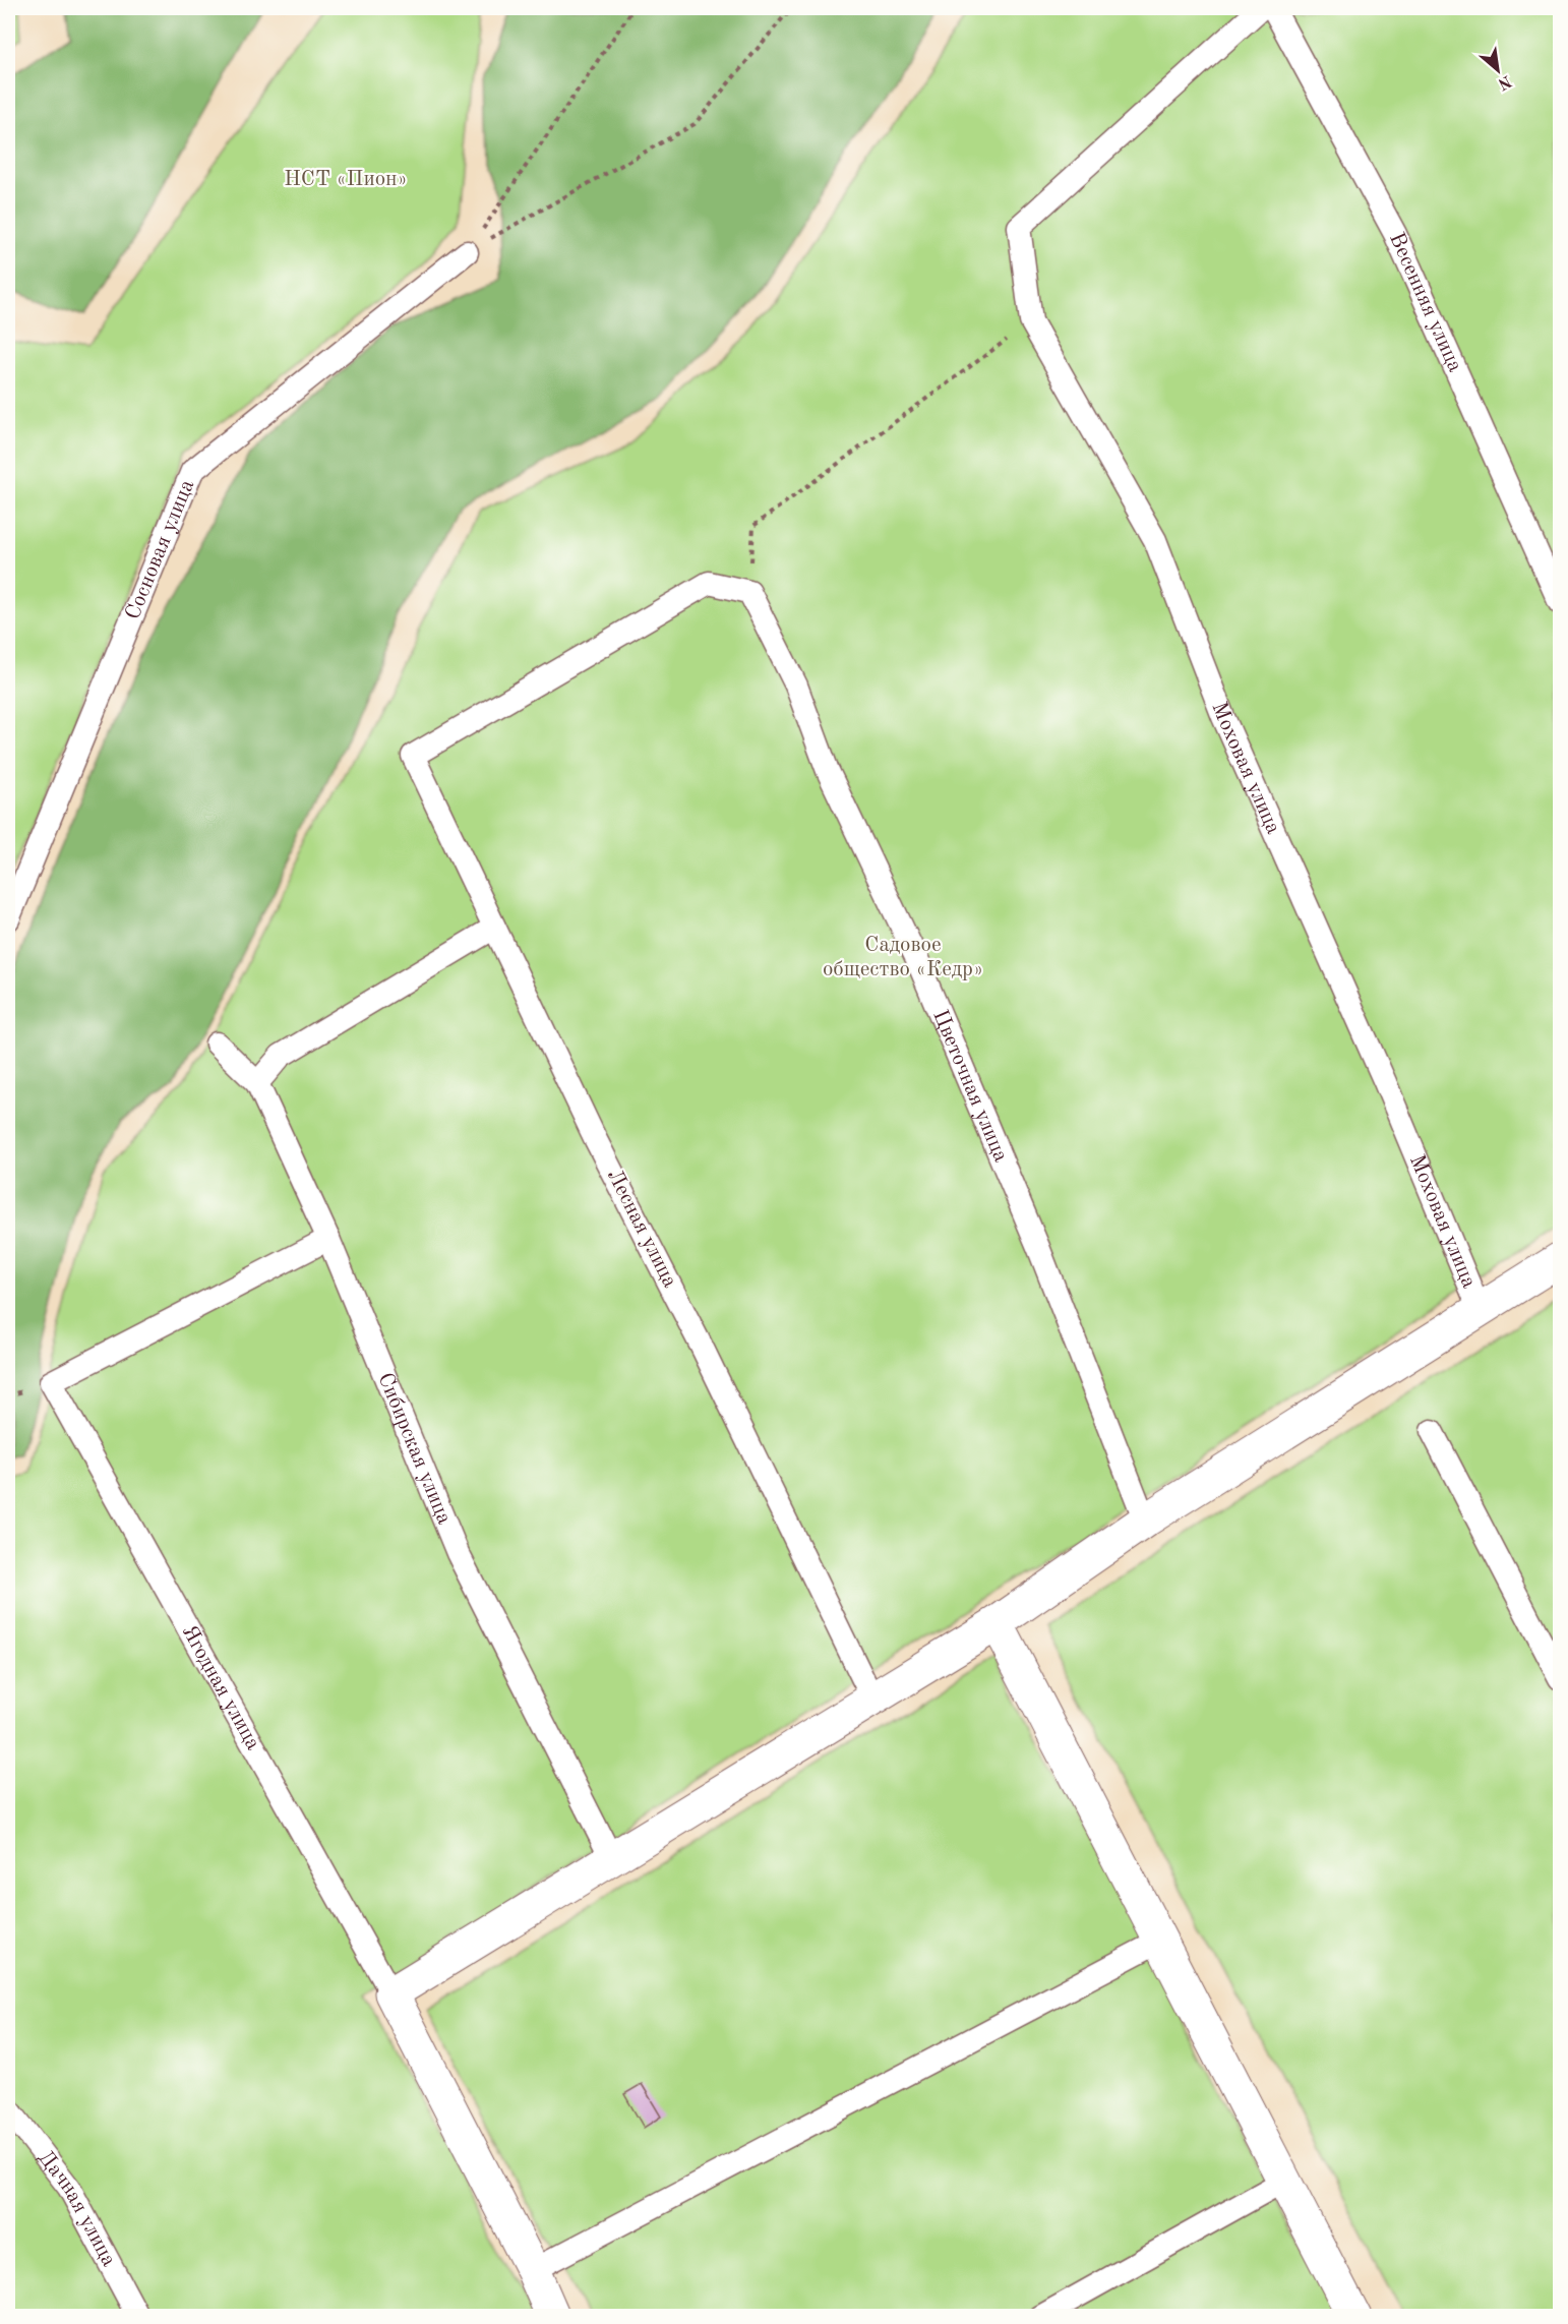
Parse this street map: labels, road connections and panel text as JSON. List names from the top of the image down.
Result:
{
  "streets": {
    "lane": [
      "Весенняя улица",
      "Сосновая улица",
      "Моховая улица",
      "Цветочная улица",
      "Лесная улица",
      "Сибирская улица",
      "Ягодная улица",
      "Дачная улица"
    ]
  },
  "crossings": [
    ["Цветочная улица", "Лесная улица"],
    ["Сибирская улица", "Ягодная улица"]
  ],
  "parks": ["НСТ «Пион»", "Садовое общество «Кедр»"],
  "north": "bottom right"
}
